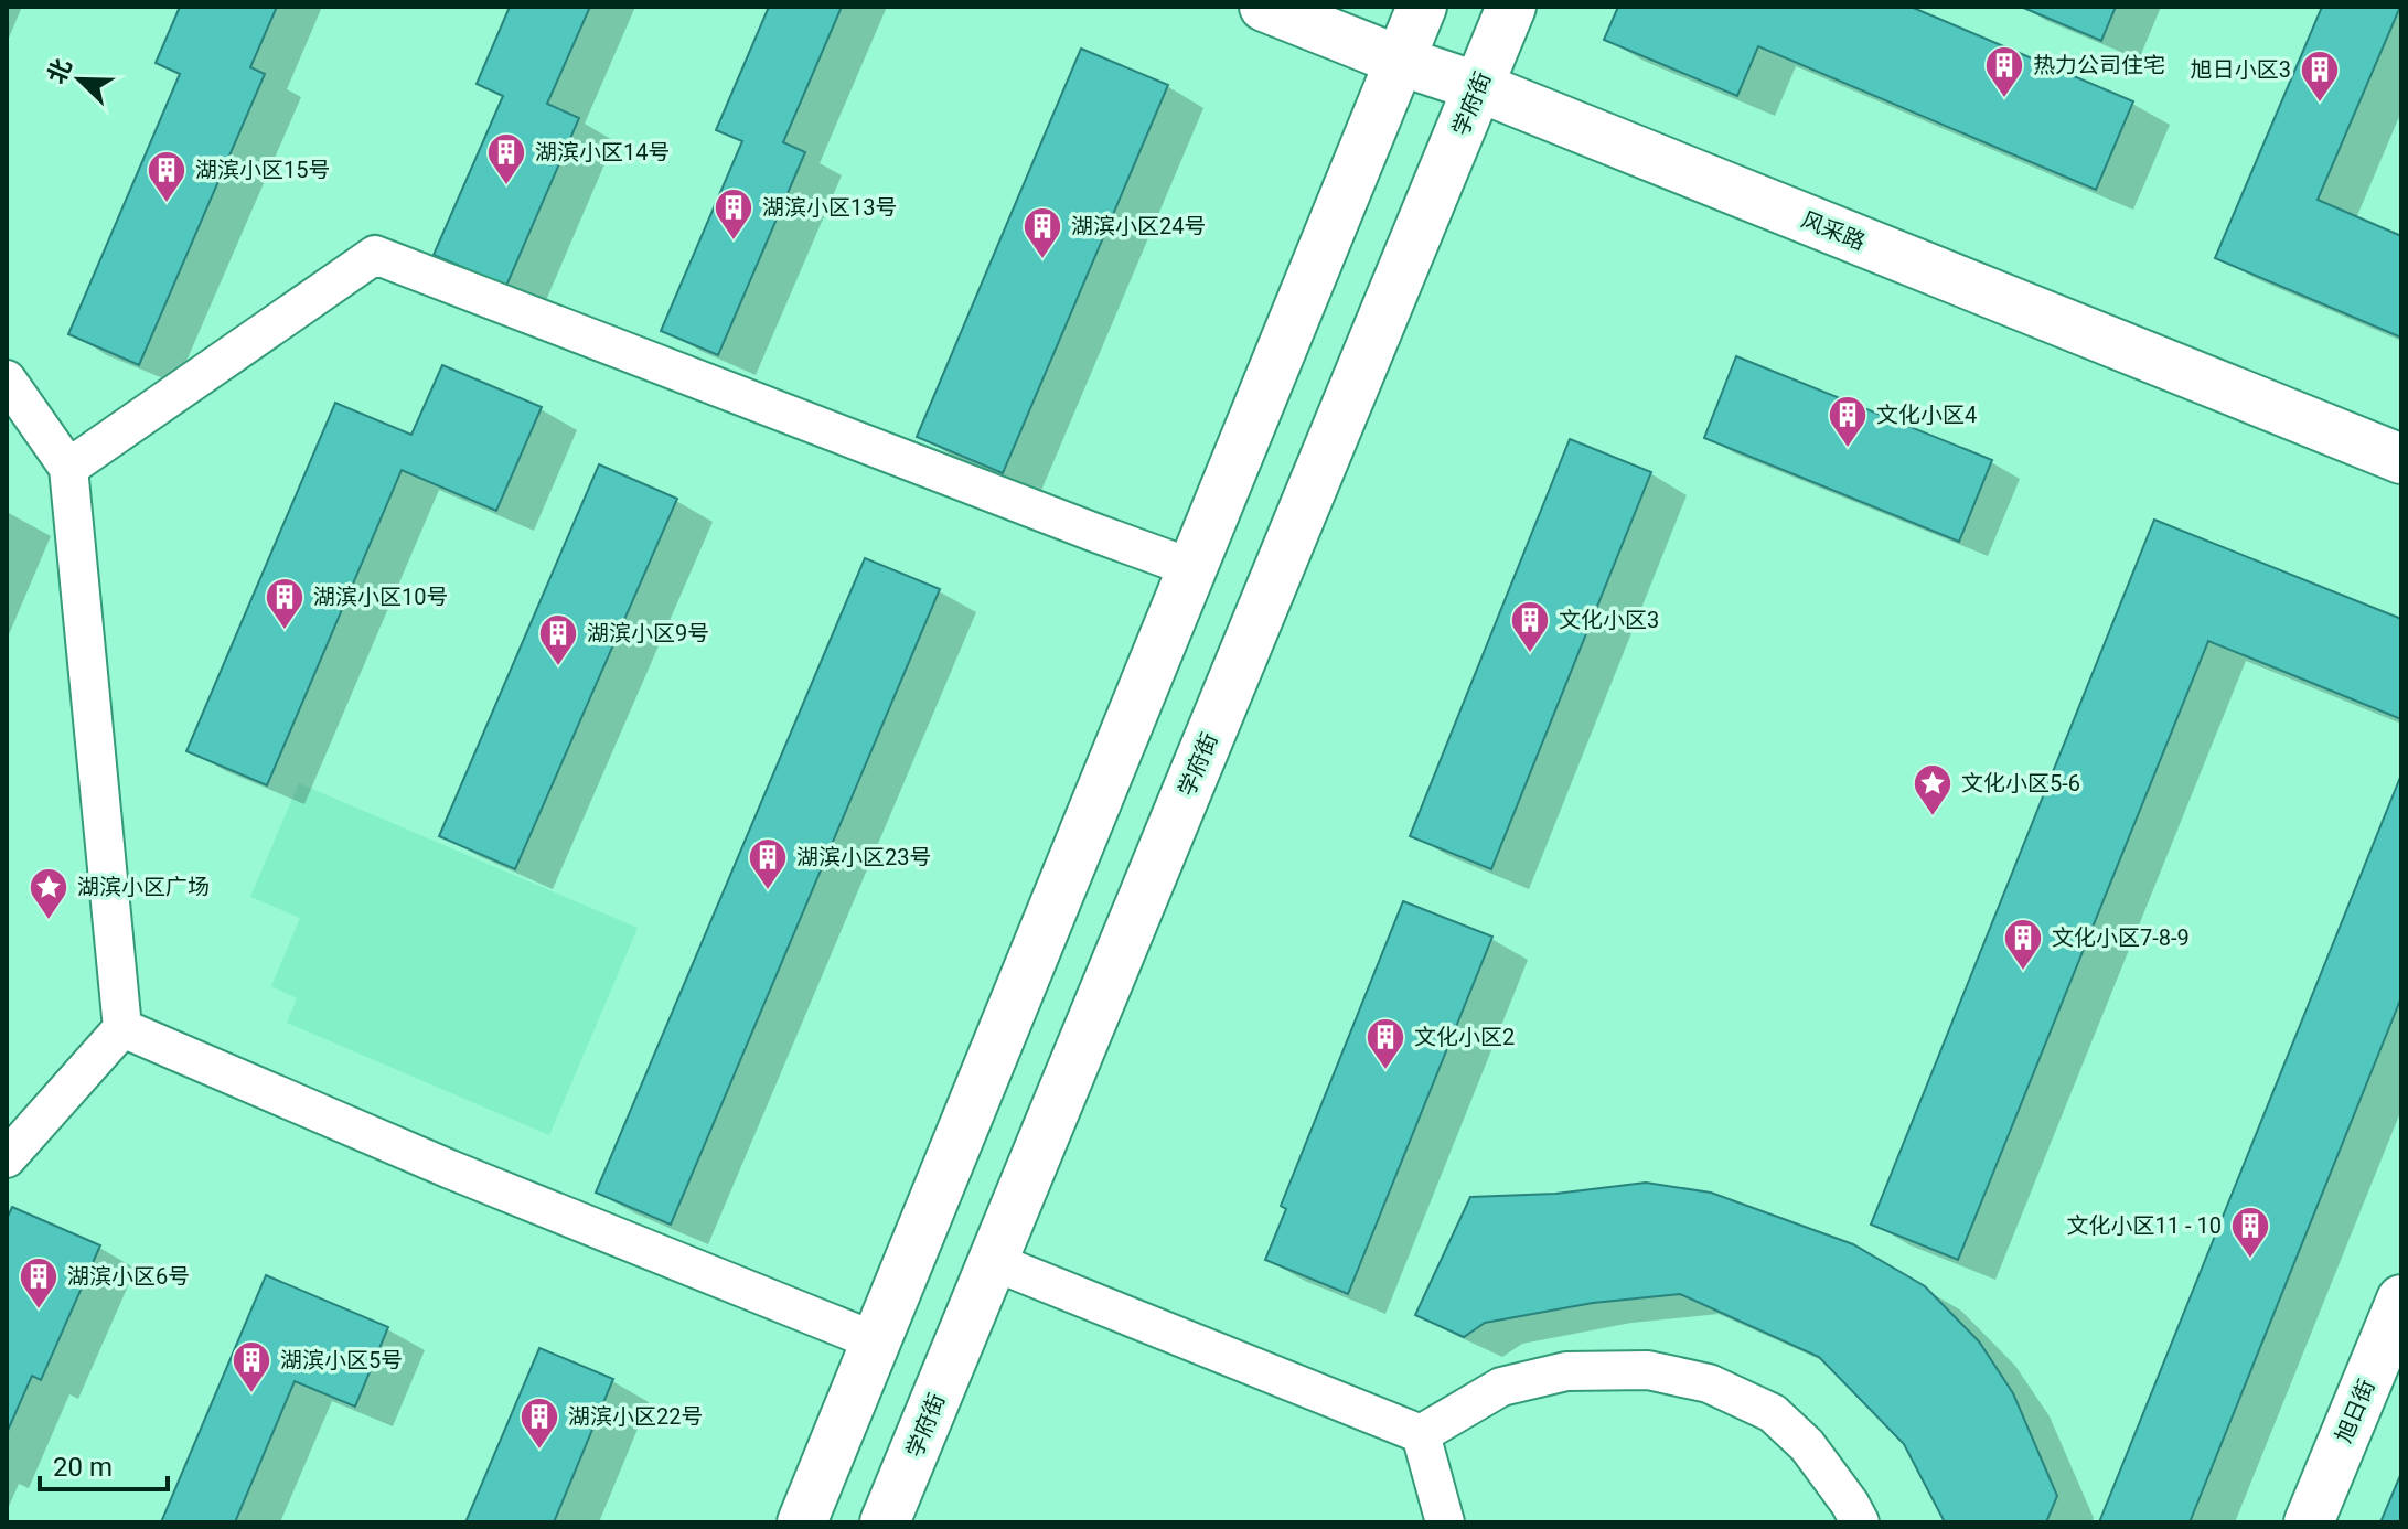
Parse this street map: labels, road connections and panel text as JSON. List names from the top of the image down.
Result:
{
  "streets": {
    "main road": ["学府街", "风采路", "旭日街"]
  },
  "crossings": [
    ["学府街", "风采路"]
  ],
  "places": {
    "building": [
      "热力公司住宅",
      "旭日小区3",
      "湖滨小区14号",
      "湖滨小区15号",
      "湖滨小区13号",
      "湖滨小区24号",
      "文化小区4",
      "湖滨小区10号",
      "文化小区3",
      "湖滨小区9号",
      "湖滨小区23号",
      "文化小区7-8-9",
      "文化小区2",
      "文化小区11 - 10",
      "湖滨小区6号",
      "湖滨小区5号",
      "湖滨小区22号"
    ],
    "place": ["文化小区5-6", "湖滨小区广场"]
  },
  "scale_bar": "20 m",
  "north": "top left"
}
